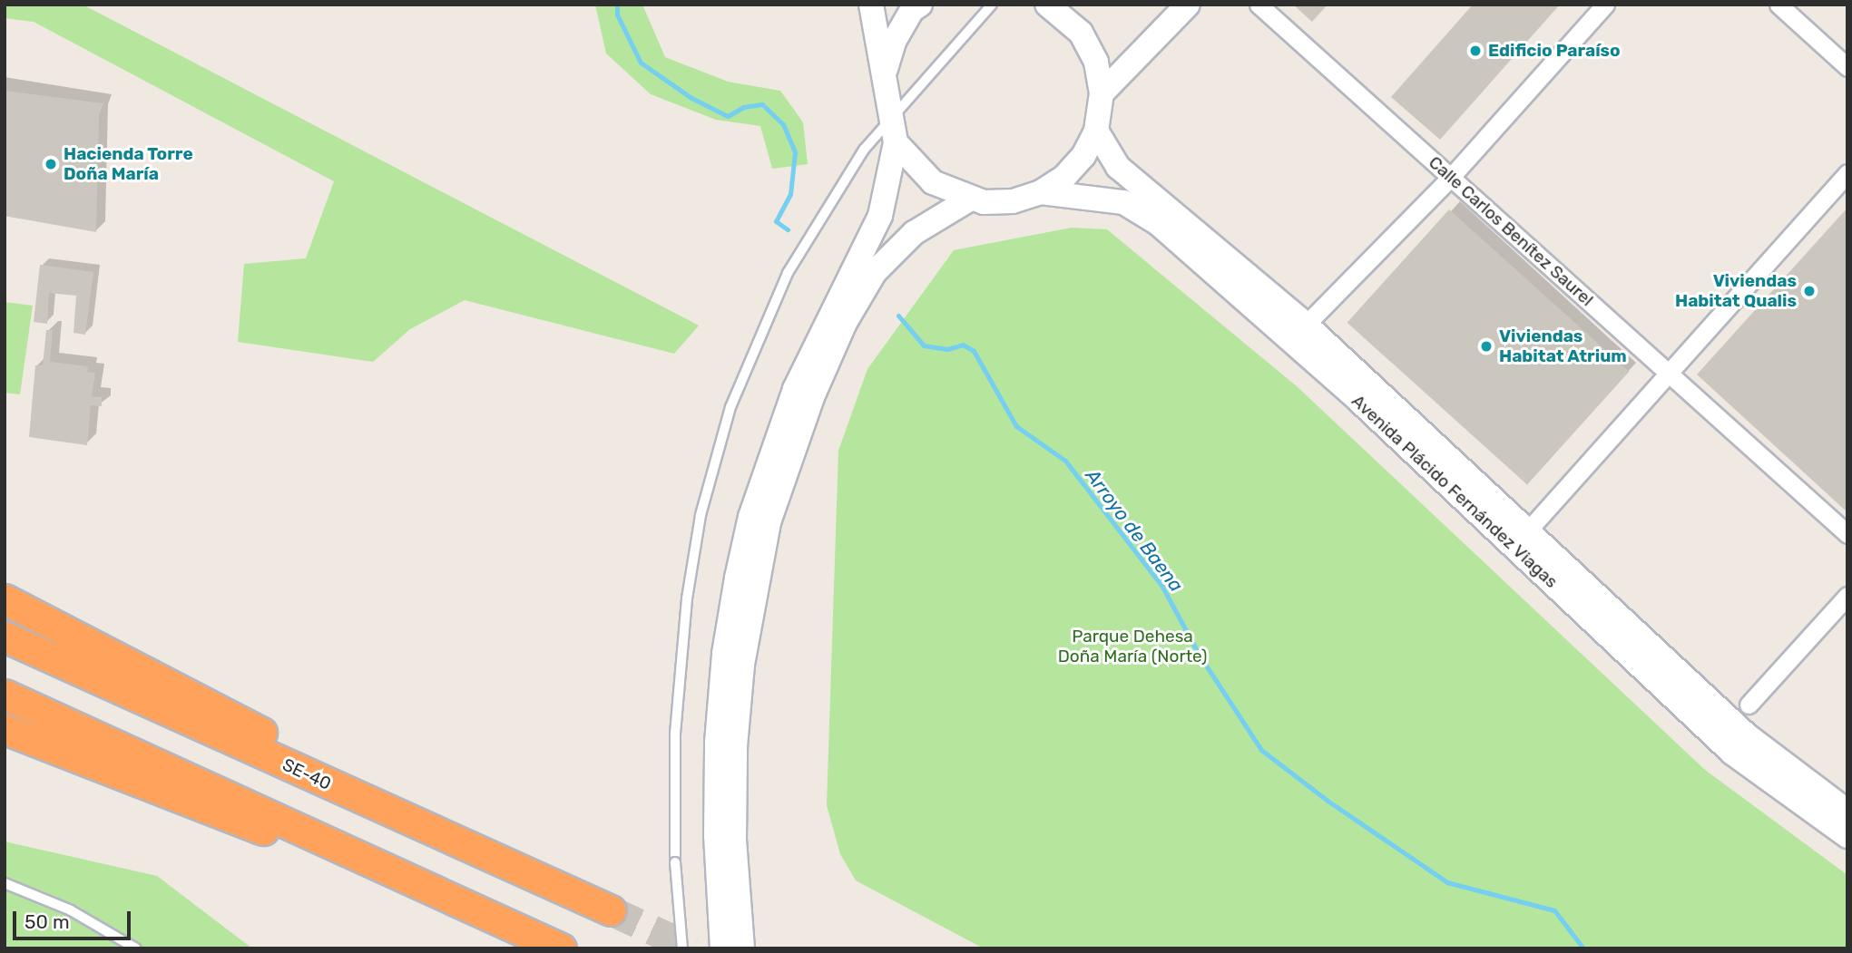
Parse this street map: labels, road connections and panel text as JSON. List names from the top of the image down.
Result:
{
  "streets": {
    "highway": ["SE-40"],
    "main road": ["Avenida Plácido Fernández Viagas"],
    "street": ["Calle Carlos Benítez Saurel"]
  },
  "water": ["Arroyo de Baena"],
  "parks": ["Parque Dehesa Doña María (Norte)"],
  "places": [
    "Edificio Paraíso",
    "Hacienda Torre Doña María",
    "Viviendas Habitat Qualis",
    "Viviendas Habitat Atrium"
  ],
  "scale_bar": "50 m"
}
